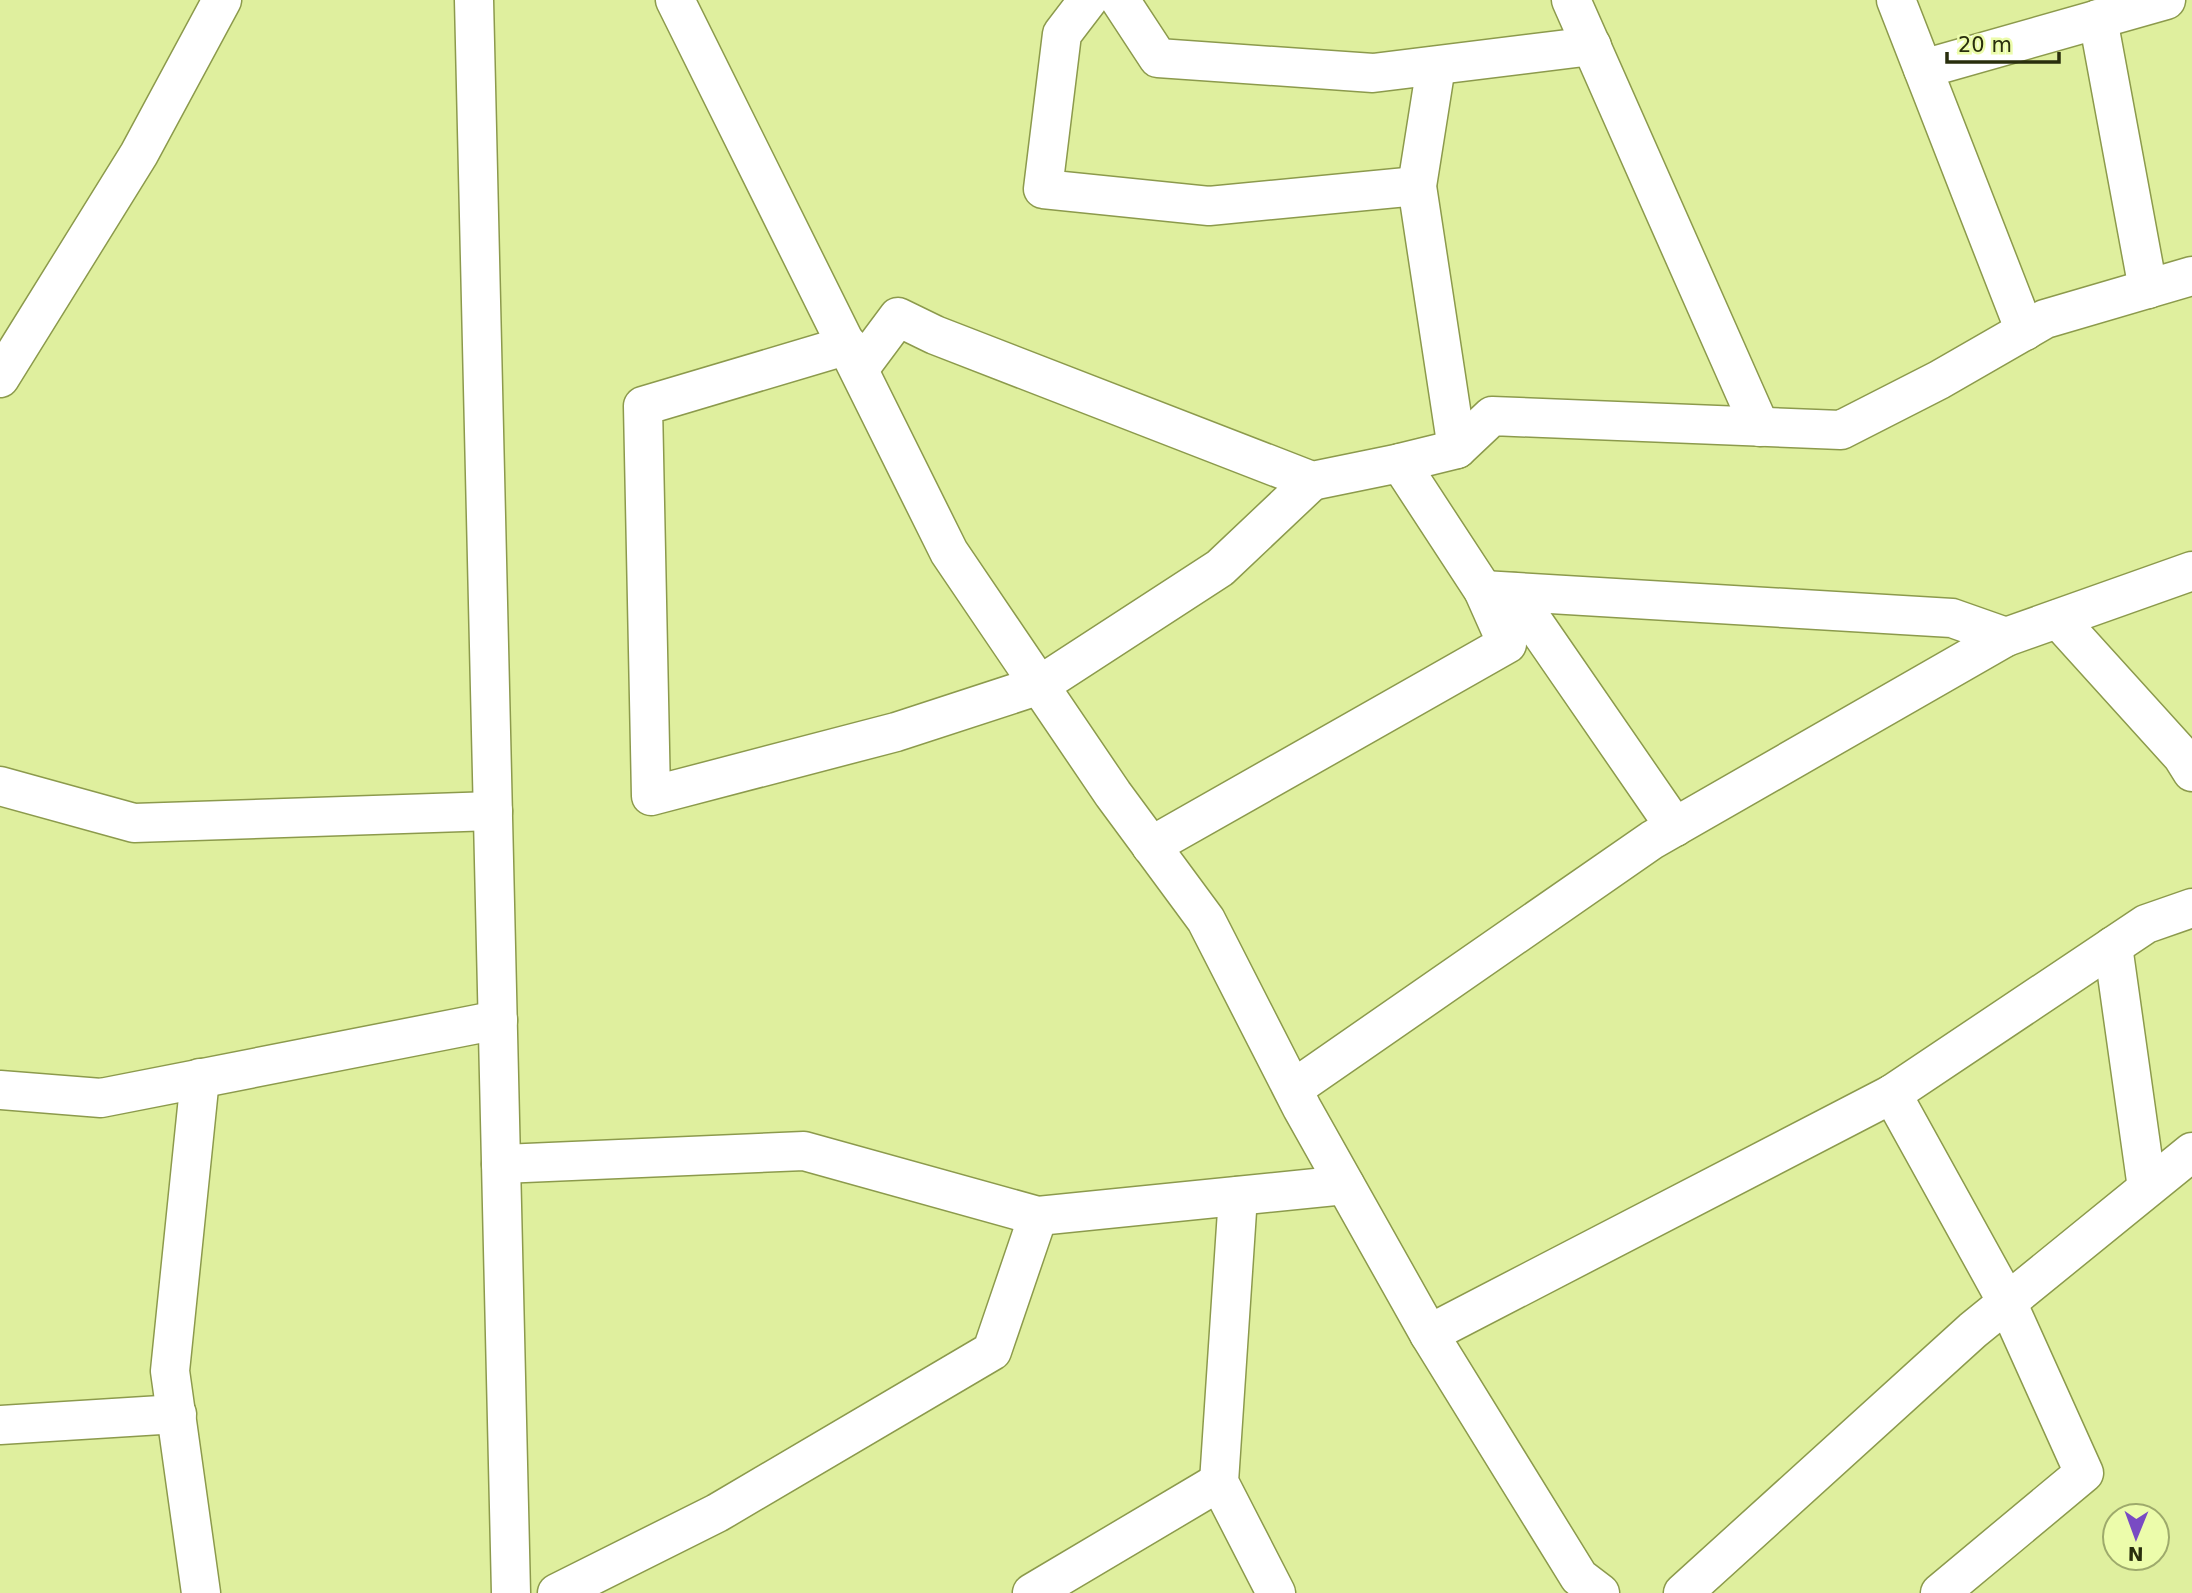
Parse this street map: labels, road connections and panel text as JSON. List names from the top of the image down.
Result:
{
  "scale_bar": "20 m",
  "north": "bottom"
}
